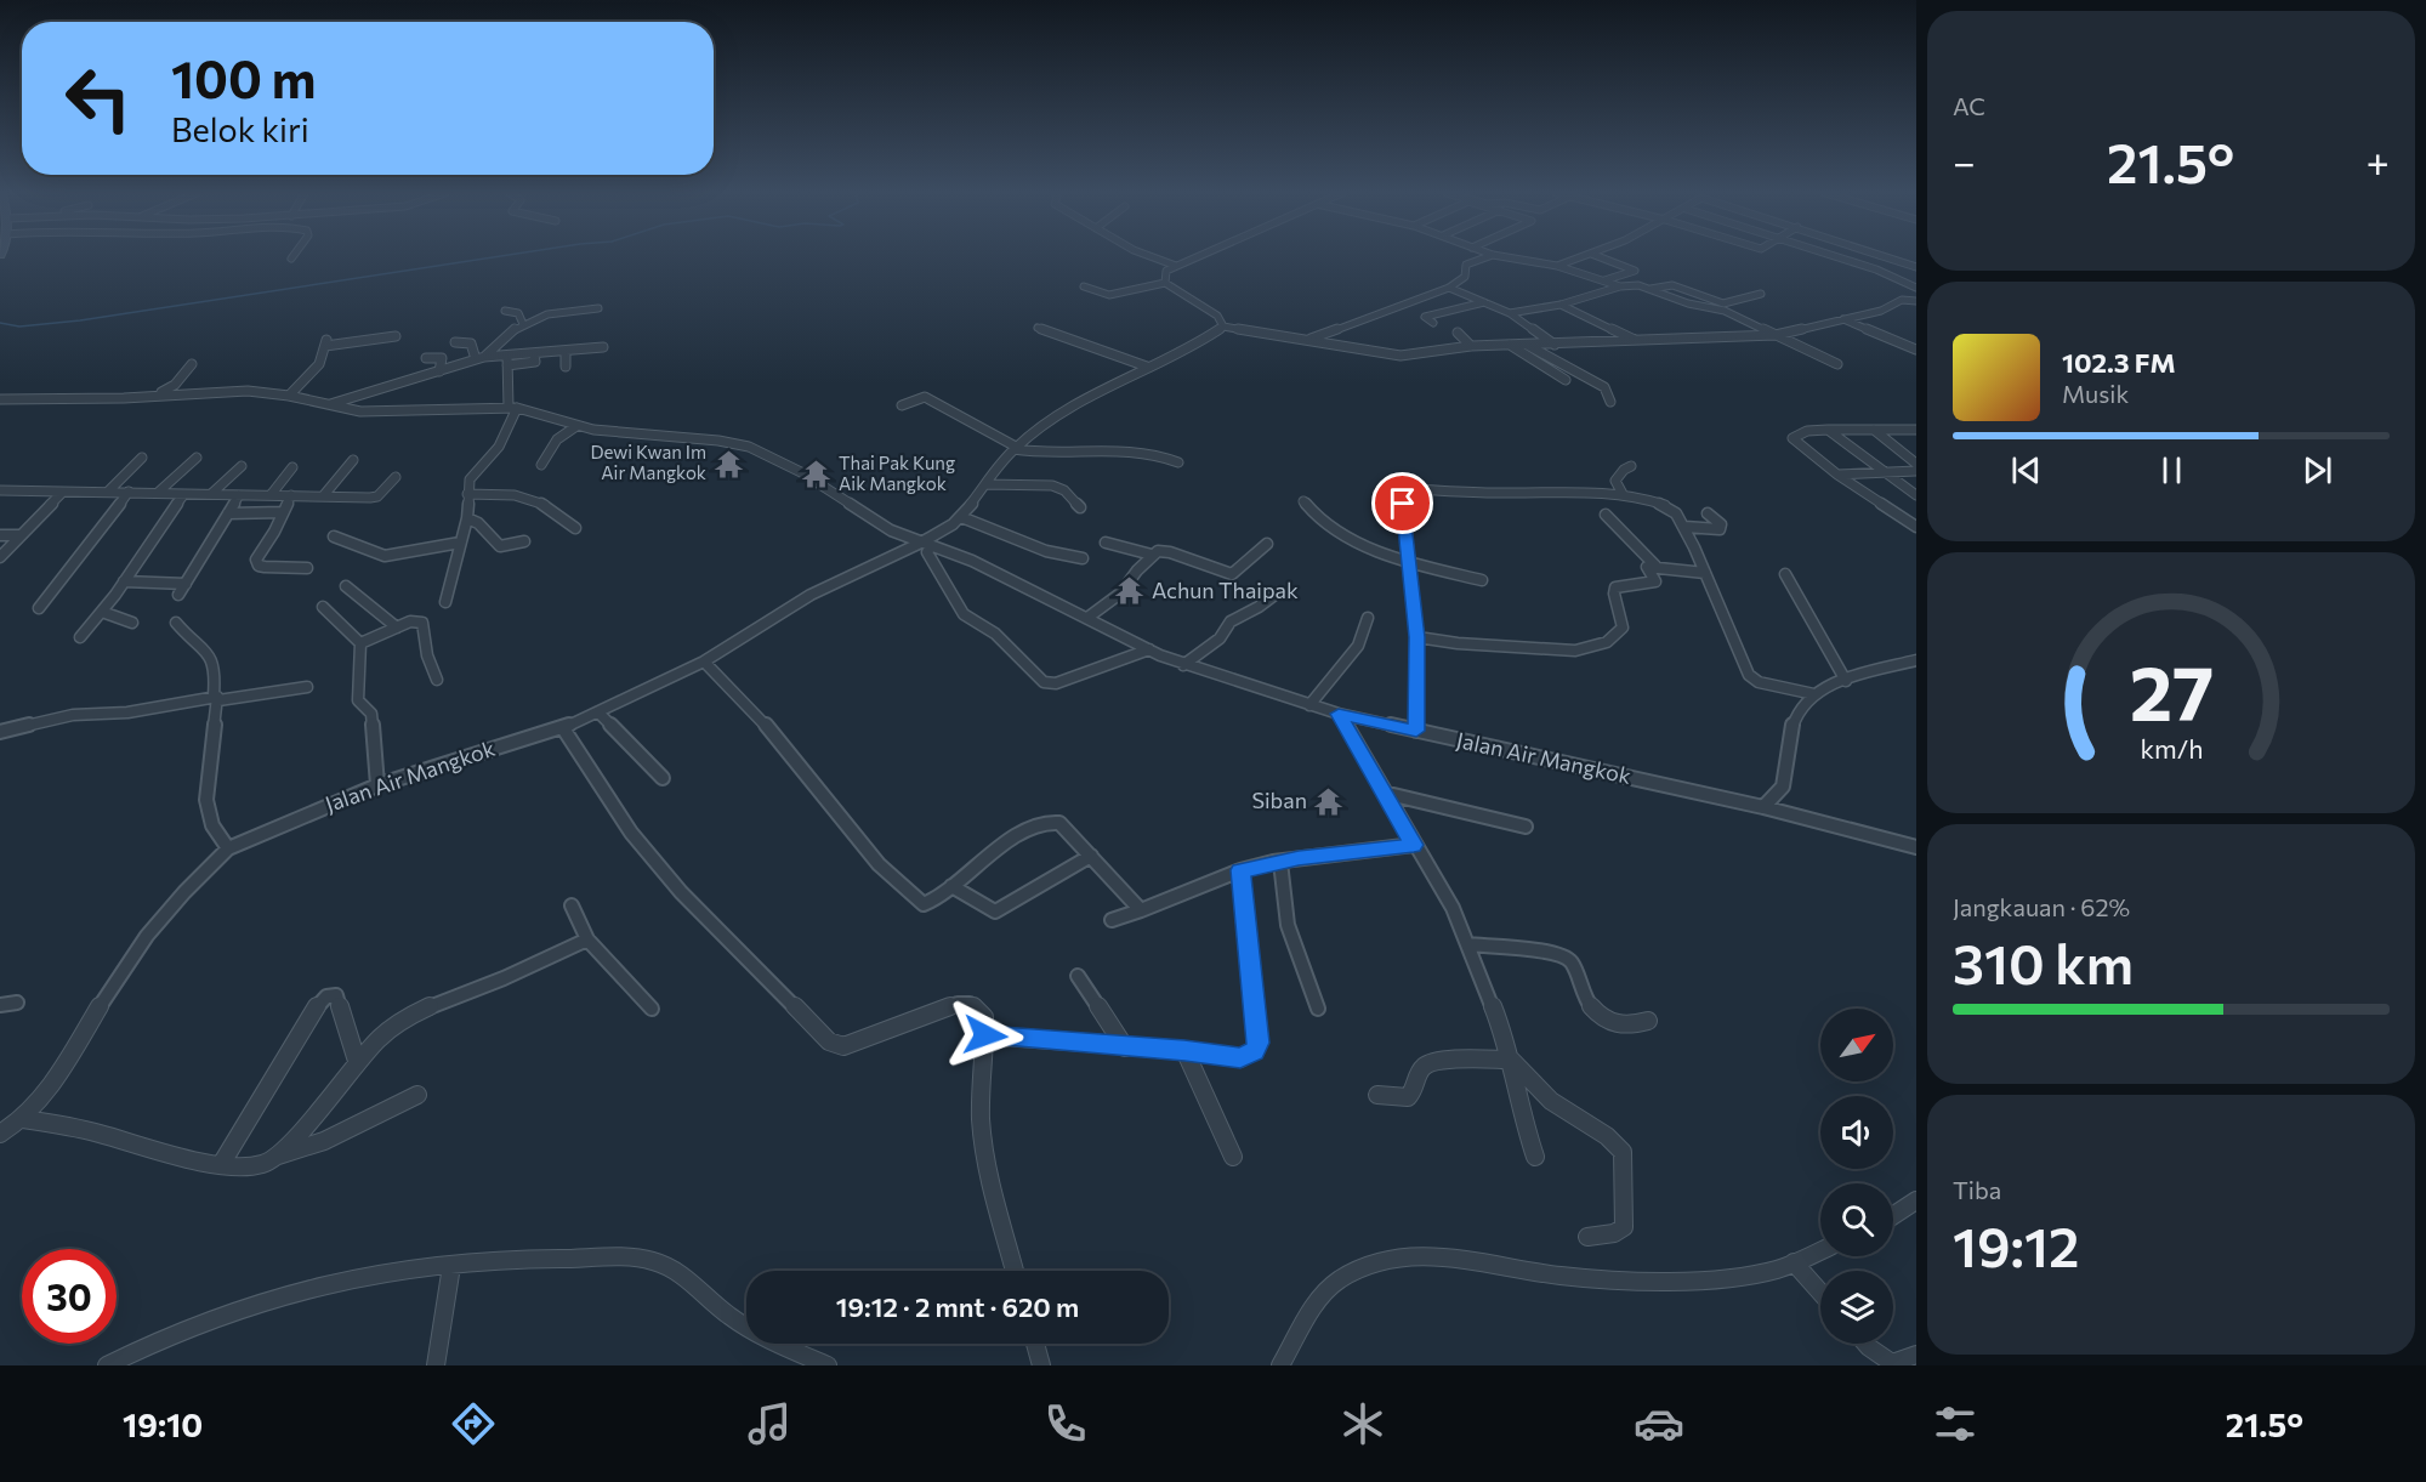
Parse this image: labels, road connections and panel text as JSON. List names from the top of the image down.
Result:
{
  "streets": {
    "street": ["Jalan Air Mangkok"]
  },
  "places": {
    "temple": [
      "Dewi Kwan Im Air Mangkok",
      "Thai Pak Kung Aik Mangkok",
      "Achun Thaipak",
      "Siban"
    ]
  },
  "north": "top right",
  "page": {
    "tile": [
      "AC",
      ["Jangkauan · 62%", "310 km"],
      ["Tiba", "19:12"]
    ],
    "turn": ["100 m", "Belok kiri"],
    "heat": ["−", "21.5°", "+"],
    "song": ["102.3 FM", "Musik"],
    "limit": "30",
    "trip": "19:12 · 2 mnt · 620 m",
    "tabs": ["19:10", "21.5°"],
    "gauge": ["27", "km/h"]
  }
}
